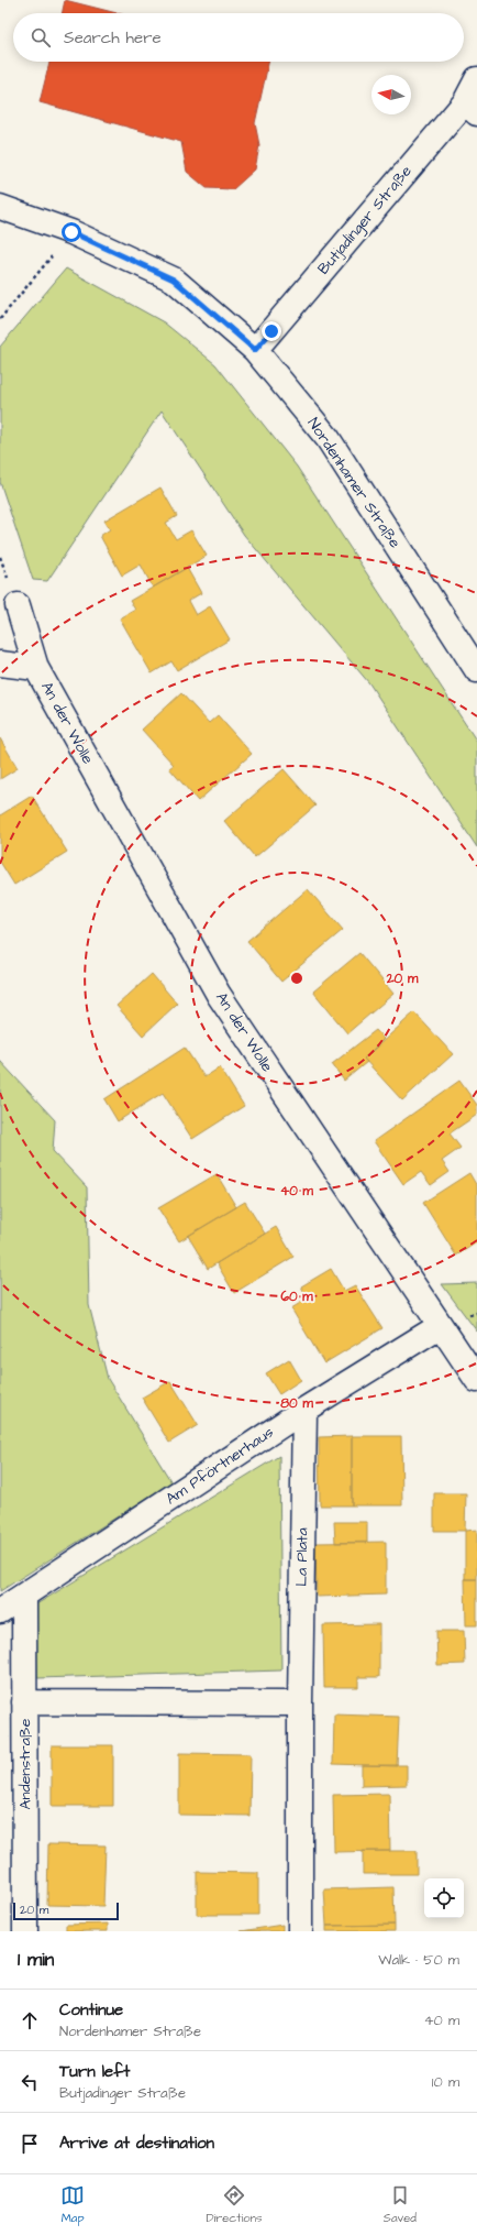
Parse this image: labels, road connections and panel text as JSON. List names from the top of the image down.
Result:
{
  "streets": {
    "street": [
      "Butjadinger Straße",
      "Nordenhamer Straße",
      "An der Wolle",
      "Am Pförtnerhaus",
      "La Plata",
      "Andenstraße"
    ]
  },
  "crossings": [
    ["Butjadinger Straße", "Nordenhamer Straße"],
    ["An der Wolle", "Am Pförtnerhaus"],
    ["Am Pförtnerhaus", "La Plata"],
    ["Am Pförtnerhaus", "Andenstraße"]
  ],
  "scale_bar": "20 m",
  "north": "left",
  "page": {
    "search": "Search here",
    "scale": "20 m",
    "heading": ["1 min", "Walk · 50 m"],
    "list": [
      ["Continue", "Nordenhamer Straße", "40 m"],
      ["Turn left", "Butjadinger Straße", "10 m"],
      "Arrive at destination"
    ],
    "nav": ["Map", "Directions", "Saved"]
  },
  "rings": [
    "20 m",
    "40 m",
    "60 m",
    "80 m"
  ]
}
